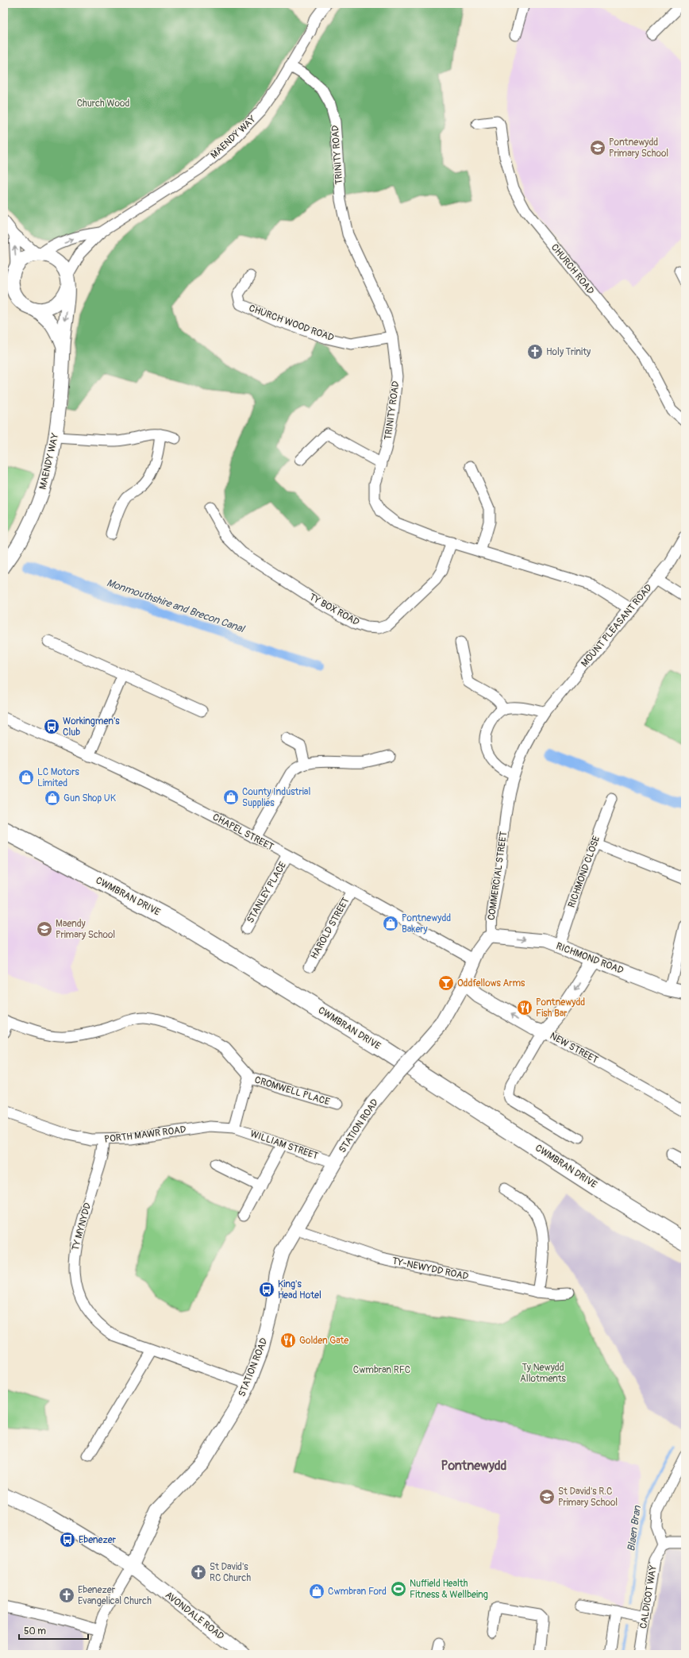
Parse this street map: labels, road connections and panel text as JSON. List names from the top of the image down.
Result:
{
  "streets": {
    "main road": ["CWMBRAN DRIVE"],
    "street": [
      "MAENDY WAY",
      "TRINITY ROAD",
      "CHURCH ROAD",
      "CHURCH WOOD ROAD",
      "TY BOX ROAD",
      "MOUNT PLEASANT ROAD",
      "CHAPEL STREET",
      "RICHMOND CLOSE",
      "COMMERCIAL STREET",
      "STANLEY PLACE",
      "HAROLD STREET",
      "RICHMOND ROAD",
      "NEW STREET",
      "CROMWELL PLACE",
      "STATION ROAD",
      "PORTH MAWR ROAD",
      "WILLIAM STREET",
      "TY MYNYDD",
      "TY-NEWYDD ROAD",
      "CALDICOT WAY",
      "AVONDALE ROAD"
    ]
  },
  "crossings": [
    ["MAENDY WAY", "TRINITY ROAD"],
    ["TRINITY ROAD", "CHURCH WOOD ROAD"],
    ["TRINITY ROAD", "TY BOX ROAD"],
    ["TRINITY ROAD", "MOUNT PLEASANT ROAD"],
    ["MOUNT PLEASANT ROAD", "COMMERCIAL STREET"],
    ["CHAPEL STREET", "STANLEY PLACE"],
    ["CHAPEL STREET", "HAROLD STREET"],
    ["RICHMOND CLOSE", "RICHMOND ROAD"],
    ["COMMERCIAL STREET", "RICHMOND ROAD"],
    ["NEW STREET", "STATION ROAD"],
    ["CROMWELL PLACE", "PORTH MAWR ROAD"],
    ["CROMWELL PLACE", "WILLIAM STREET"],
    ["STATION ROAD", "WILLIAM STREET"],
    ["STATION ROAD", "TY MYNYDD"],
    ["STATION ROAD", "TY-NEWYDD ROAD"],
    ["STATION ROAD", "AVONDALE ROAD"],
    ["PORTH MAWR ROAD", "WILLIAM STREET"],
    ["PORTH MAWR ROAD", "TY MYNYDD"]
  ],
  "one_way": ["NEW STREET"],
  "districts": ["Pontnewydd"],
  "water": ["Monmouthshire and Brecon Canal", "Blaen Bran"],
  "parks": ["Church Wood", "Ty Newydd Allotments", "Cwmbran RFC"],
  "places": {
    "school or university": ["Pontnewydd Primary School", "Maendy Primary School", "St David's R.C Primary School"],
    "church": ["Holy Trinity", "St David's RC Church", "Ebenezer Evangelical Church"],
    "bus stop": ["Workingmen's Club", "King's Head Hotel", "Ebenezer"],
    "shop": [
      "LC Motors Limited",
      "County Industrial Supplies",
      "Gun Shop UK",
      "Pontnewydd Bakery",
      "Cwmbran Ford"
    ],
    "bar": ["Oddfellows Arms"],
    "restaurant": ["Pontnewydd Fish Bar", "Golden Gate"],
    "sports": ["Nuffield Health Fitness & Wellbeing"]
  },
  "scale_bar": "50 m"
}
